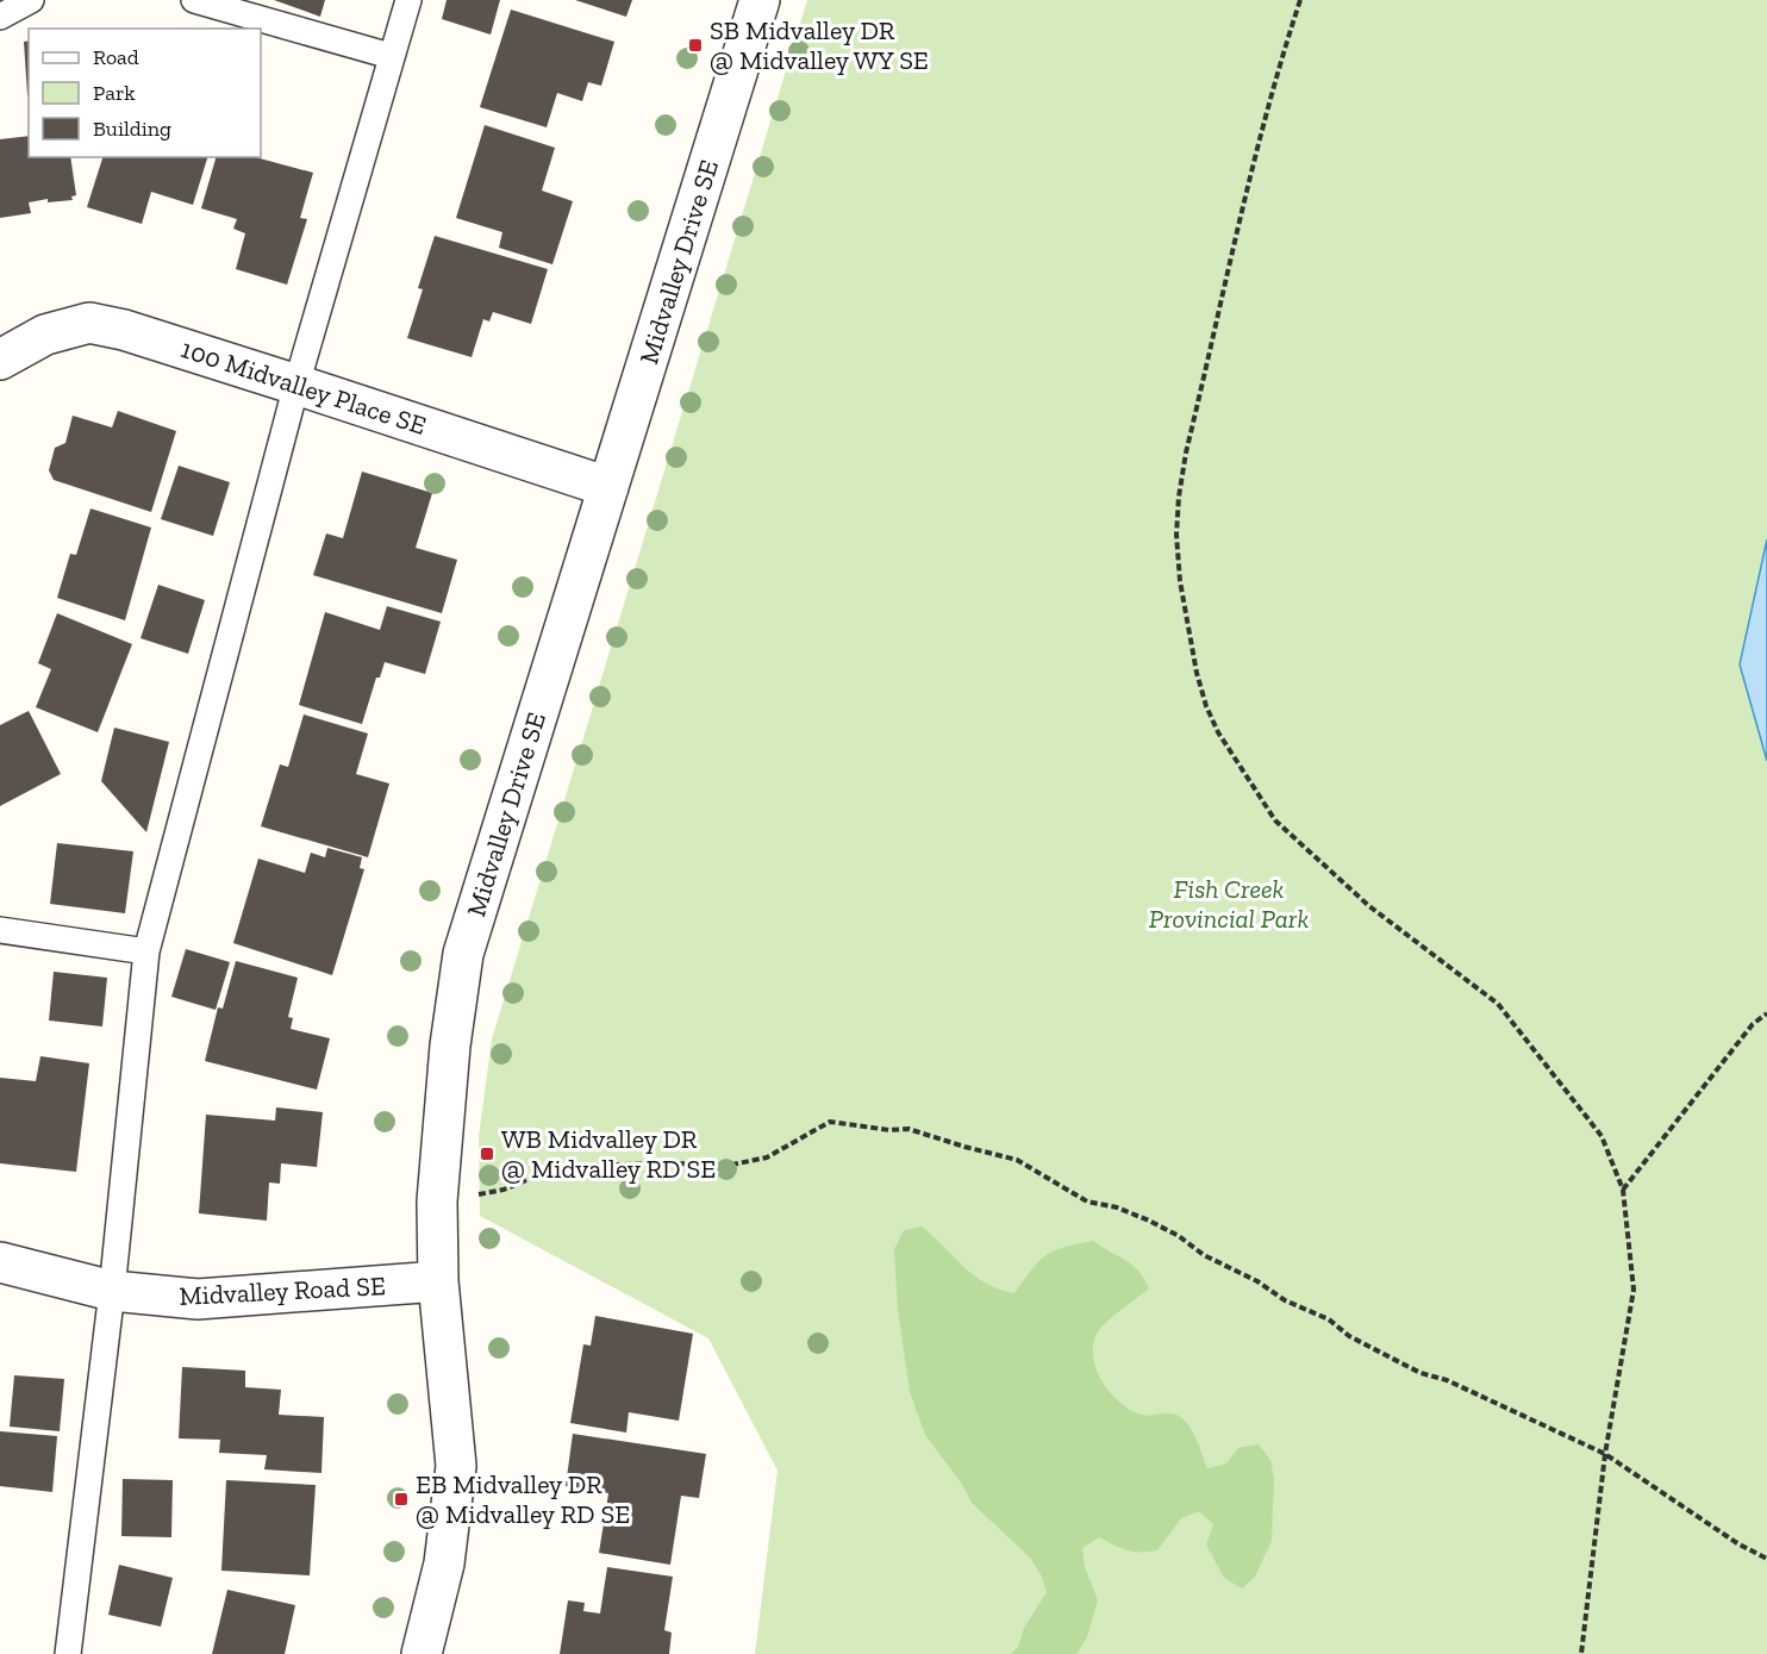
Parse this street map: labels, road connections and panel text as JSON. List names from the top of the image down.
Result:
{
  "streets": {
    "street": ["Midvalley Drive SE", "100 Midvalley Place SE", "Midvalley Road SE"]
  },
  "crossings": [
    ["Midvalley Drive SE", "100 Midvalley Place SE"],
    ["Midvalley Drive SE", "Midvalley Road SE"]
  ],
  "parks": ["Fish Creek Provincial Park"],
  "places": {
    "transit": ["SB Midvalley DR @ Midvalley WY SE", "WB Midvalley DR @ Midvalley RD SE", "EB Midvalley DR @ Midvalley RD SE"]
  },
  "legend": ["Road", "Park", "Building"]
}
